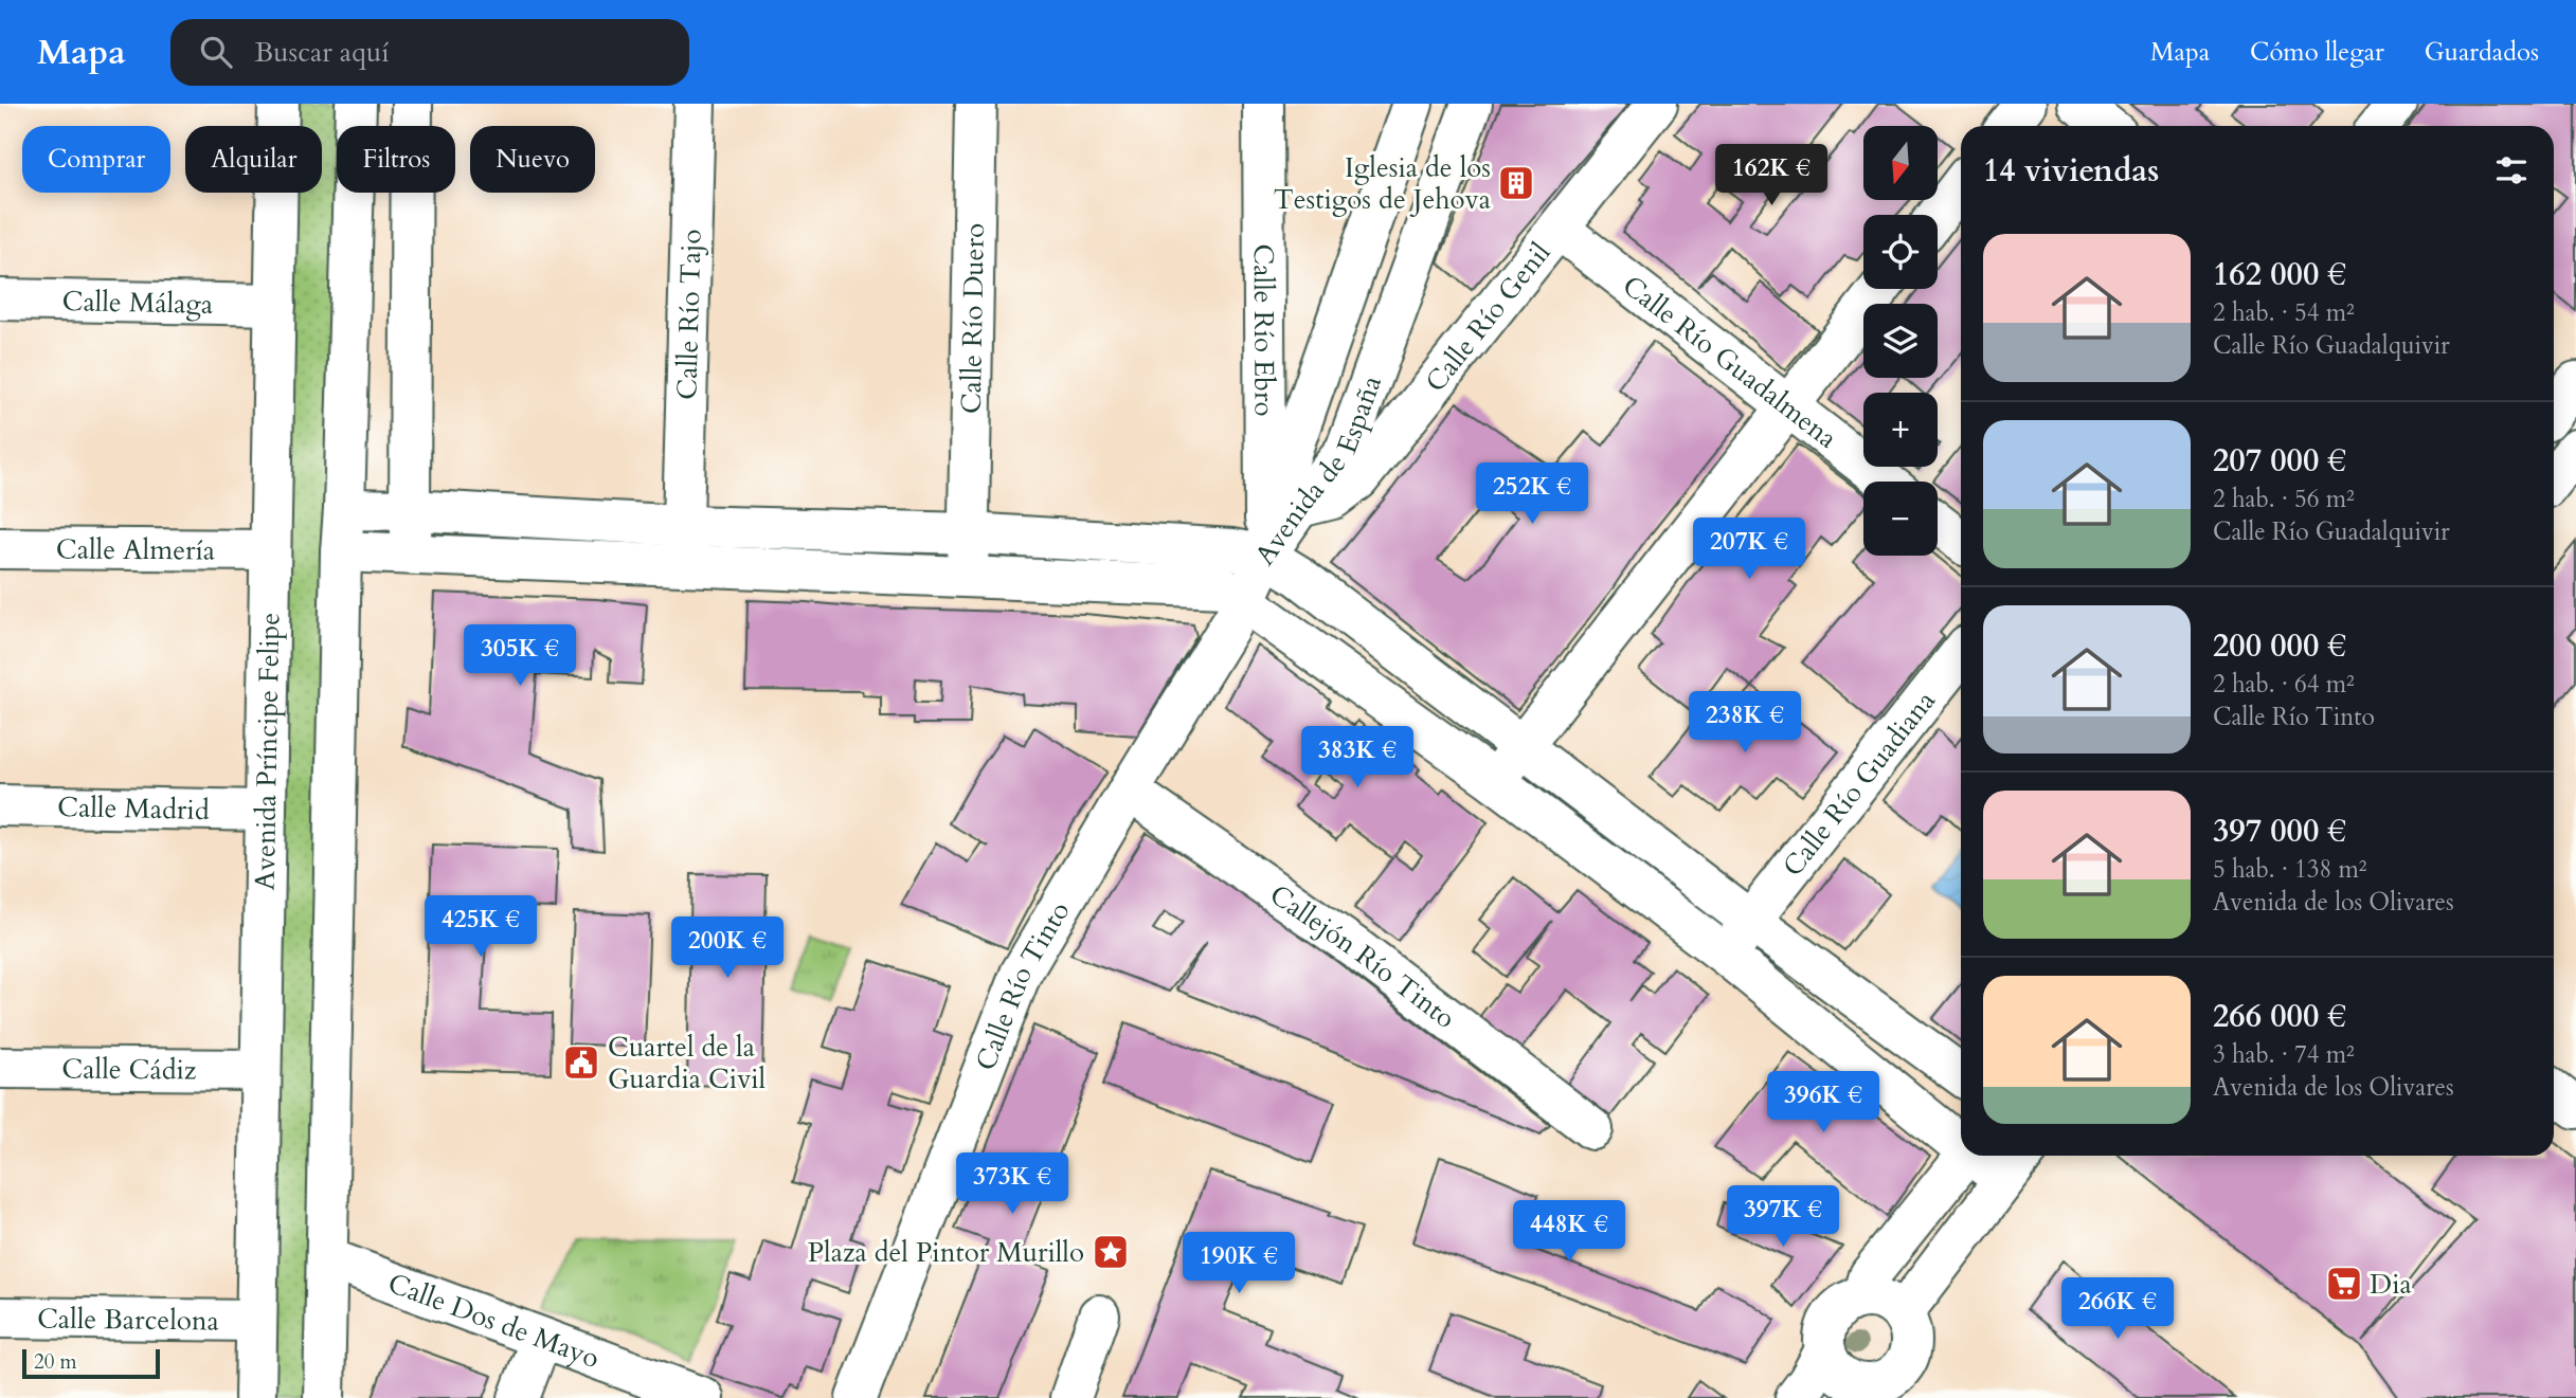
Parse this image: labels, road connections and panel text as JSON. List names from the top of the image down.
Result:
{
  "streets": {
    "street": [
      "Calle Málaga",
      "Calle Río Tajo",
      "Calle Río Genil",
      "Calle Río Duero",
      "Calle Río Ebro",
      "Calle Río Guadalmena",
      "Avenida de España",
      "Calle Almería",
      "Avenida Príncipe Felipe",
      "Calle Río Guadiana",
      "Calle Madrid",
      "Callejón Río Tinto",
      "Calle Río Tinto",
      "Calle Cádiz",
      "Calle Barcelona",
      "Calle Dos de Mayo"
    ]
  },
  "crossings": [
    ["Calle Málaga", "Avenida Príncipe Felipe"],
    ["Calle Río Genil", "Calle Río Guadalmena"],
    ["Calle Río Genil", "Avenida de España"],
    ["Calle Río Ebro", "Avenida de España"],
    ["Calle Río Ebro", "Calle Río Tinto"],
    ["Avenida de España", "Calle Río Tinto"],
    ["Calle Almería", "Avenida Príncipe Felipe"],
    ["Avenida Príncipe Felipe", "Calle Madrid"],
    ["Avenida Príncipe Felipe", "Calle Cádiz"],
    ["Avenida Príncipe Felipe", "Calle Barcelona"],
    ["Callejón Río Tinto", "Calle Río Tinto"]
  ],
  "places": {
    "building": ["Iglesia de los Testigos de Jehova"],
    "public building": ["Cuartel de la Guardia Civil"],
    "place": ["Plaza del Pintor Murillo"],
    "supermarket": ["Dia"]
  },
  "scale_bar": "20 m",
  "north": "bottom",
  "page": {
    "header": "Mapa",
    "search": "Buscar aquí",
    "nav": ["Mapa", "Cómo llegar", "Guardados"],
    "map_buttons": ["+", "−"],
    "chip": [
      "Comprar",
      "Alquilar",
      "Filtros",
      "Nuevo"
    ],
    "heading": "14 viviendas",
    "price": [
      "162K €",
      "252K €",
      "207K €",
      "305K €",
      "238K €",
      "383K €",
      "425K €",
      "200K €",
      "396K €",
      "373K €",
      "397K €",
      "448K €",
      "190K €",
      "266K €"
    ],
    "list": [
      {
        "name": "162 000 €",
        "note": "2 hab. · 54 m² · Calle Río Guadalquivir"
      },
      {
        "name": "207 000 €",
        "note": "2 hab. · 56 m² · Calle Río Guadalquivir"
      },
      {
        "name": "200 000 €",
        "note": "2 hab. · 64 m² · Calle Río Tinto"
      },
      {
        "name": "397 000 €",
        "note": "5 hab. · 138 m² · Avenida de los Olivares"
      },
      {
        "name": "266 000 €",
        "note": "3 hab. · 74 m² · Avenida de los Olivares"
      }
    ],
    "scale": "20 m"
  }
}
